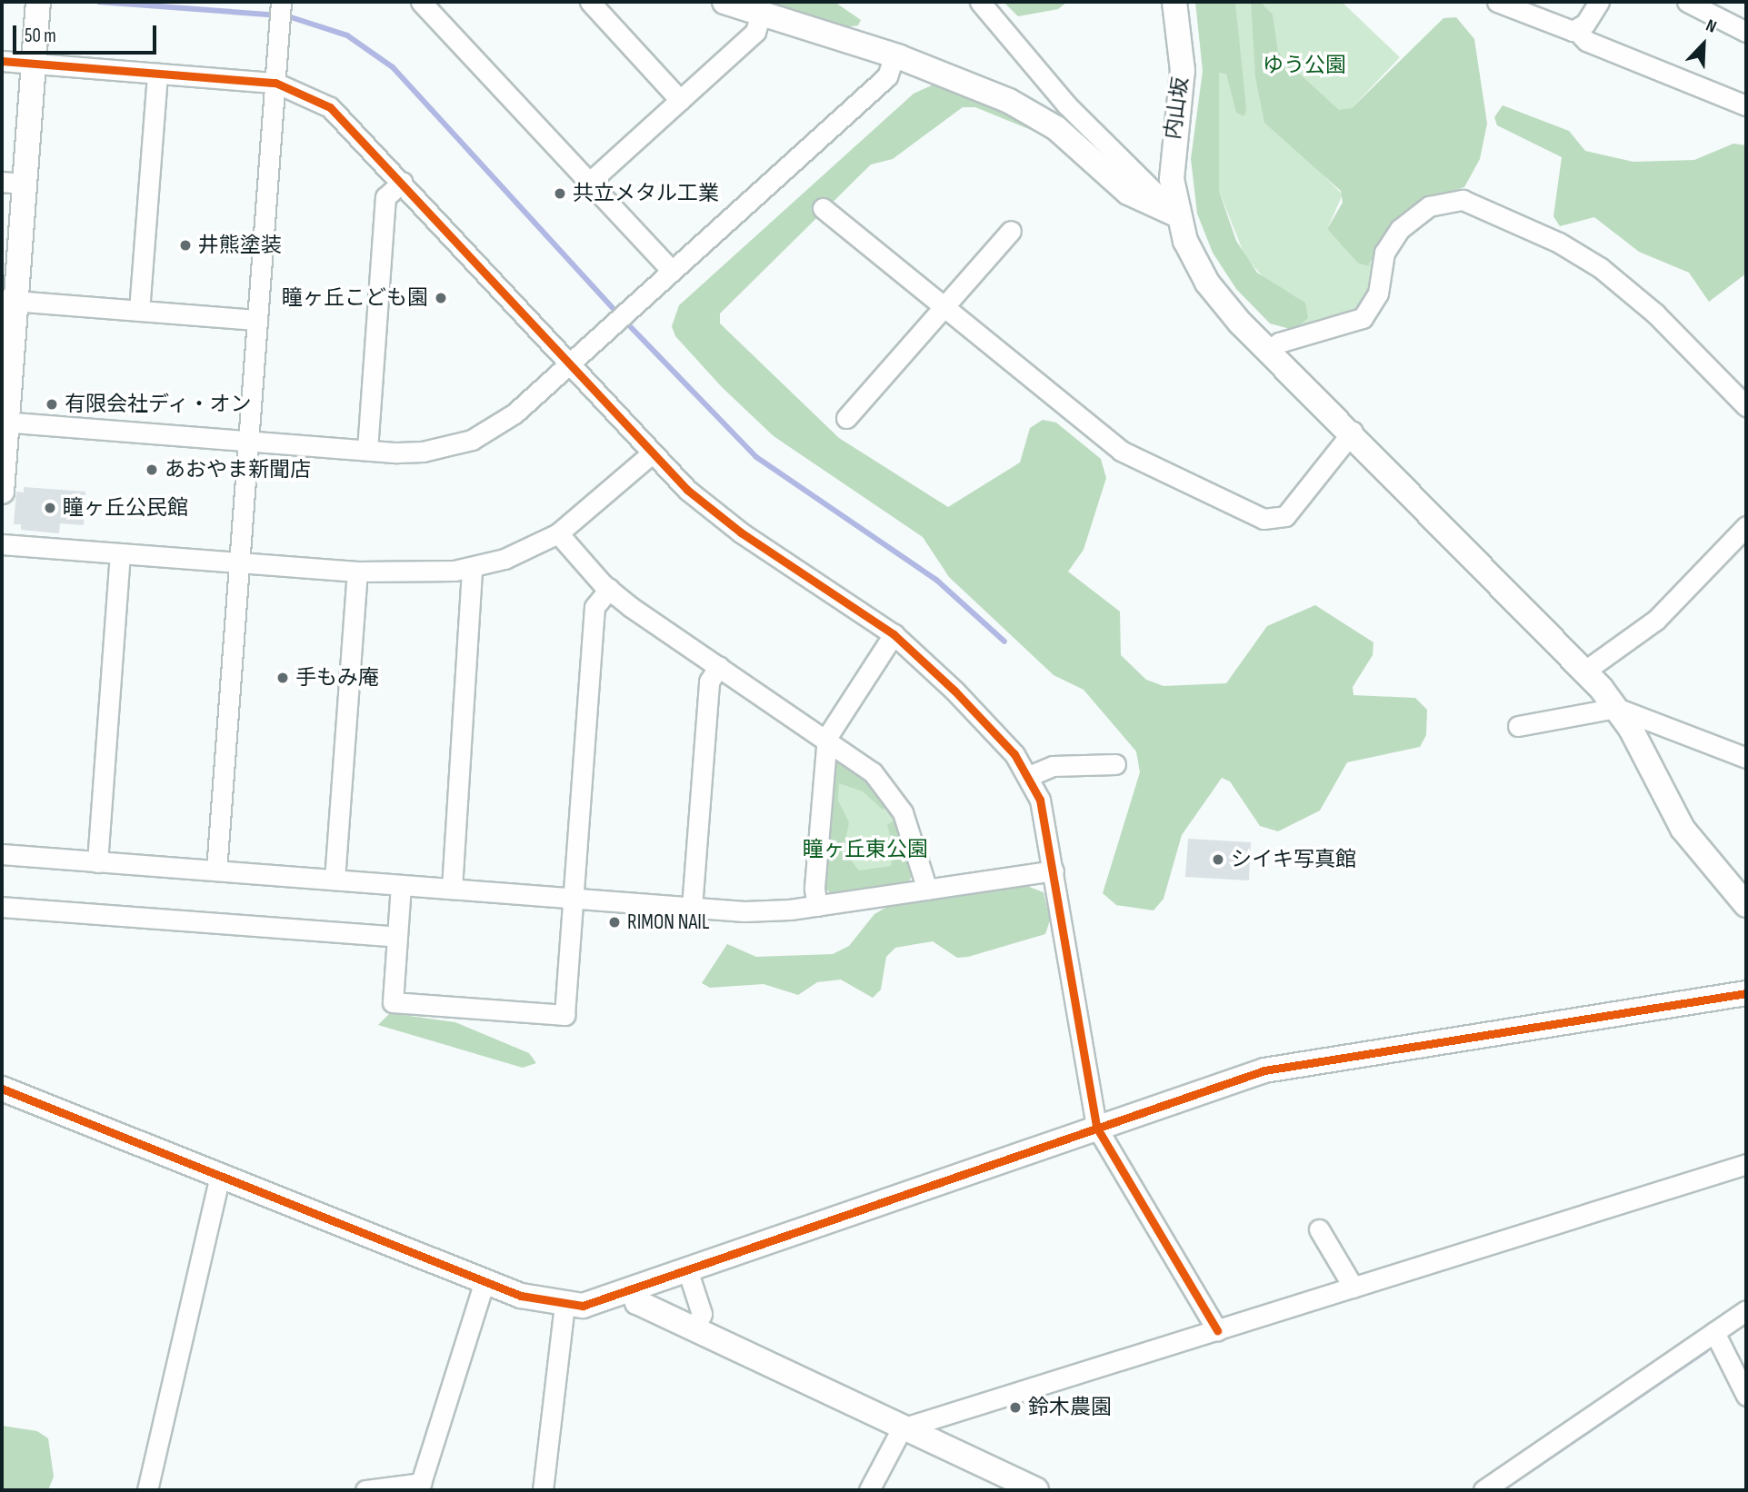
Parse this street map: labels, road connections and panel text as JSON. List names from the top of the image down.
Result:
{
  "streets": {
    "street": ["内山坂"]
  },
  "parks": ["ゆう公園", "瞳ヶ丘東公園"],
  "places": [
    "共立メタル工業",
    "井熊塗装",
    "瞳ヶ丘こども園",
    "有限会社ディ・オン",
    "あおやま新聞店",
    "瞳ヶ丘公民館",
    "手もみ庵",
    "シイキ写真館",
    "RIMON NAIL",
    "鈴木農園"
  ],
  "scale_bar": "50 m",
  "north": "top right"
}
